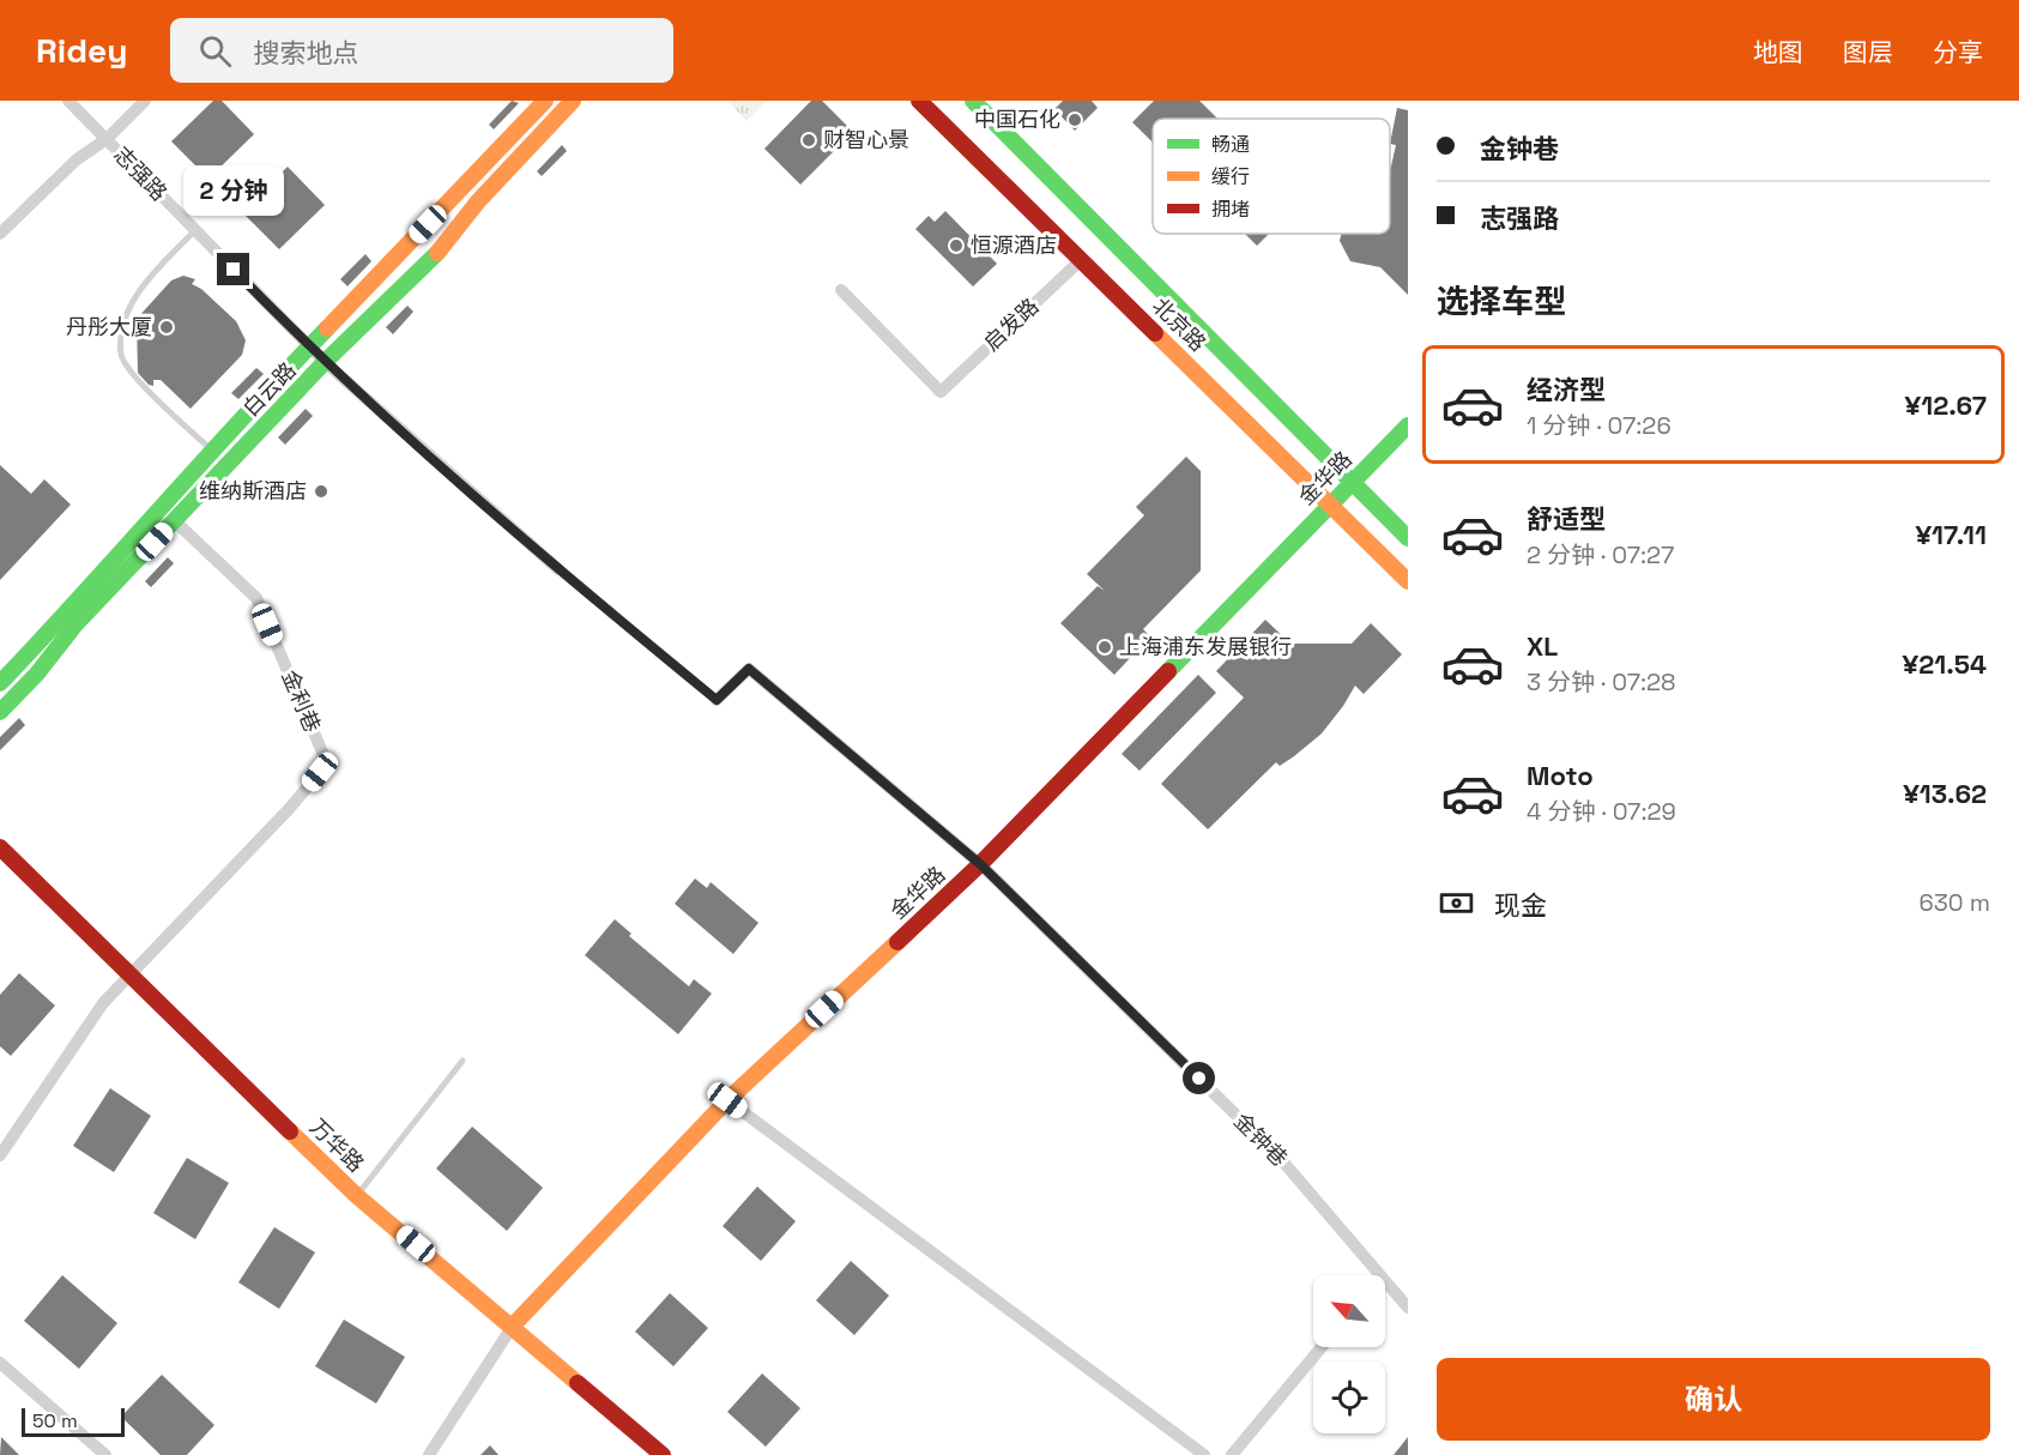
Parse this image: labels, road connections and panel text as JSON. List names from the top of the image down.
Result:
{
  "streets": {
    "main road": [
      "北京路",
      "白云路",
      "金华路",
      "万华路"
    ],
    "street": [
      "志强路",
      "启发路",
      "金利巷",
      "金钟巷"
    ]
  },
  "crossings": [
    ["志强路", "白云路"],
    ["启发路", "北京路"],
    ["北京路", "金华路"],
    ["白云路", "金利巷"],
    ["金华路", "金钟巷"],
    ["金华路", "万华路"],
    ["金利巷", "万华路"]
  ],
  "places": [
    "中国石化",
    "财智心景",
    "恒源酒店",
    "丹彤大厦",
    "维纳斯酒店",
    "上海浦东发展银行"
  ],
  "legend": ["畅通", "缓行", "拥堵"],
  "scale_bar": "50 m",
  "north": "top left",
  "page": {
    "header": "Ridey",
    "search": "搜索地点",
    "nav": ["地图", "图层", "分享"],
    "banner": ["金钟巷", "志强路"],
    "bubble": "2 分钟",
    "heading": "选择车型",
    "list": [
      {
        "name": "经济型",
        "note": "1 分钟 · 07:26",
        "value": "¥12.67"
      },
      {
        "name": "舒适型",
        "note": "2 分钟 · 07:27",
        "value": "¥17.11"
      },
      {
        "name": "XL",
        "note": "3 分钟 · 07:28",
        "value": "¥21.54"
      },
      {
        "name": "Moto",
        "note": "4 分钟 · 07:29",
        "value": "¥13.62"
      }
    ],
    "pay": ["现金", "630 m"],
    "buttons": "确认",
    "scale": "50 m"
  }
}
